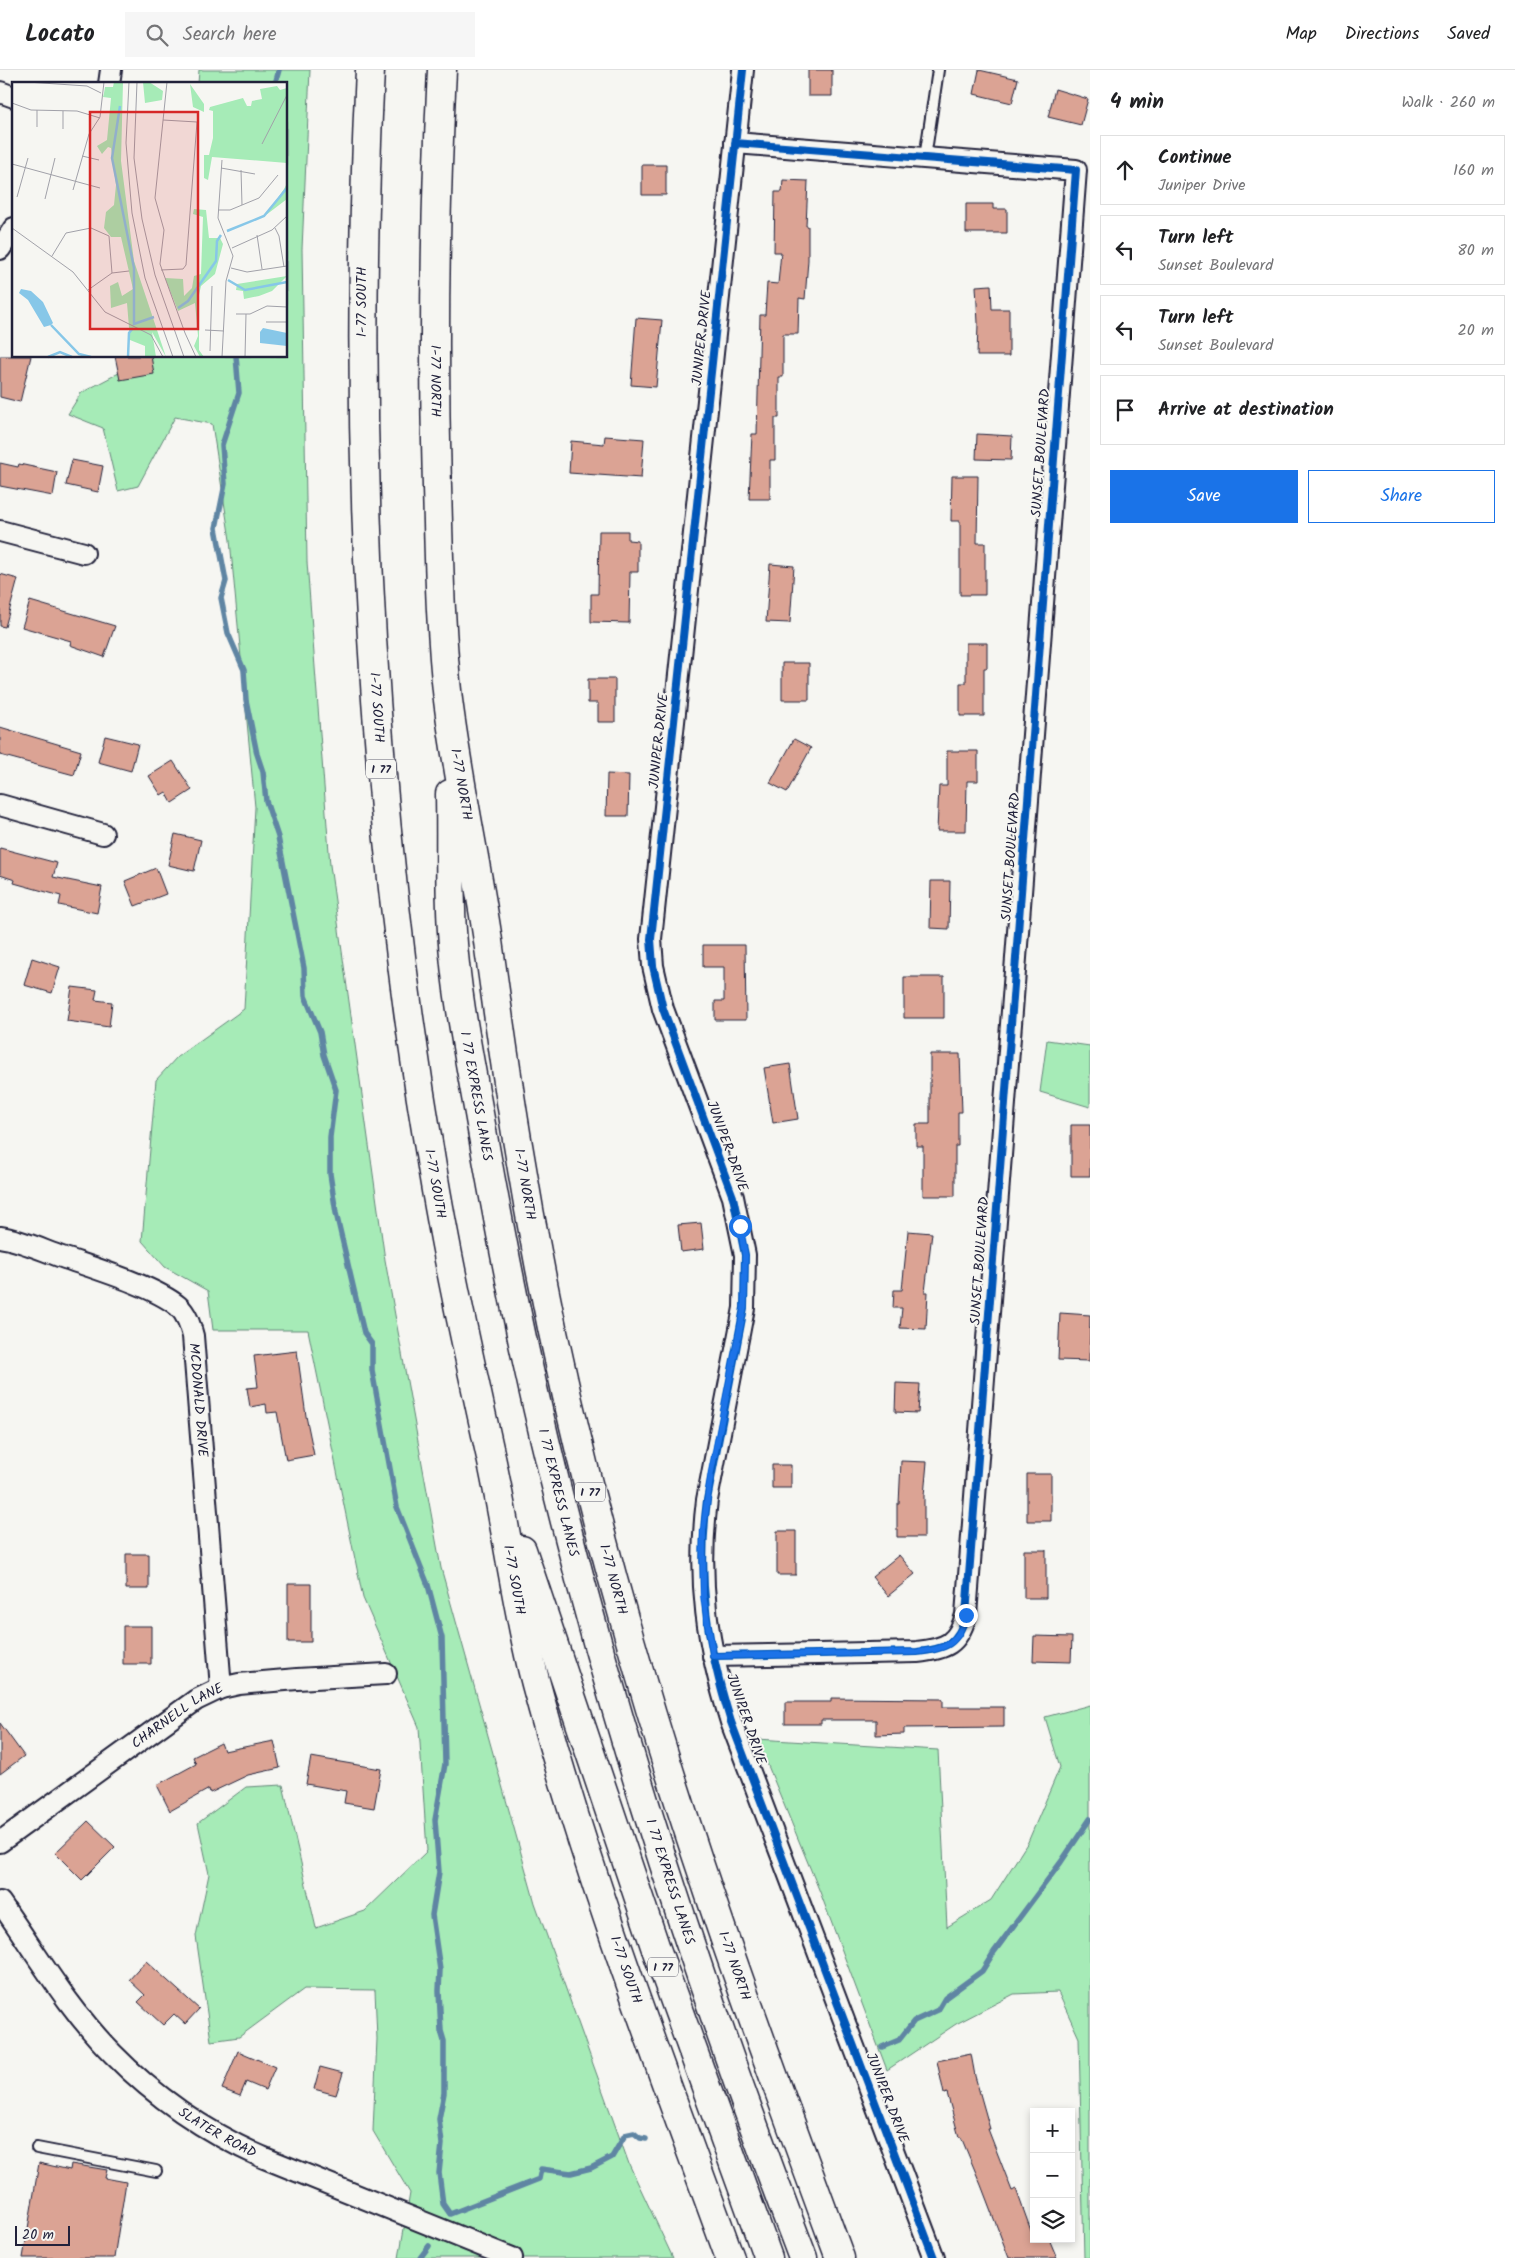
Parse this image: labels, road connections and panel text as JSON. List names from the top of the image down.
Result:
{
  "streets": {
    "highway": [
      "I-77 SOUTH",
      "I-77 NORTH",
      "I 77",
      "I 77 EXPRESS LANES"
    ],
    "street": [
      "JUNIPER DRIVE",
      "SUNSET BOULEVARD",
      "MCDONALD DRIVE",
      "CHARNELL LANE",
      "SLATER ROAD"
    ]
  },
  "crossings": [
    ["I-77 SOUTH", "I 77"],
    ["JUNIPER DRIVE", "SUNSET BOULEVARD"],
    ["I-77 NORTH", "I 77 EXPRESS LANES"],
    ["MCDONALD DRIVE", "CHARNELL LANE"]
  ],
  "scale_bar": "20 m",
  "page": {
    "header": "Locato",
    "search": "Search here",
    "nav": ["Map", "Directions", "Saved"],
    "heading": ["4 min", "Walk · 260 m"],
    "list": [
      ["Continue", "Juniper Drive", "160 m"],
      ["Turn left", "Sunset Boulevard", "80 m"],
      ["Turn left", "Sunset Boulevard", "20 m"],
      "Arrive at destination"
    ],
    "buttons": ["Save", "Share"],
    "map_buttons": ["+", "−"],
    "scale": "20 m"
  }
}
